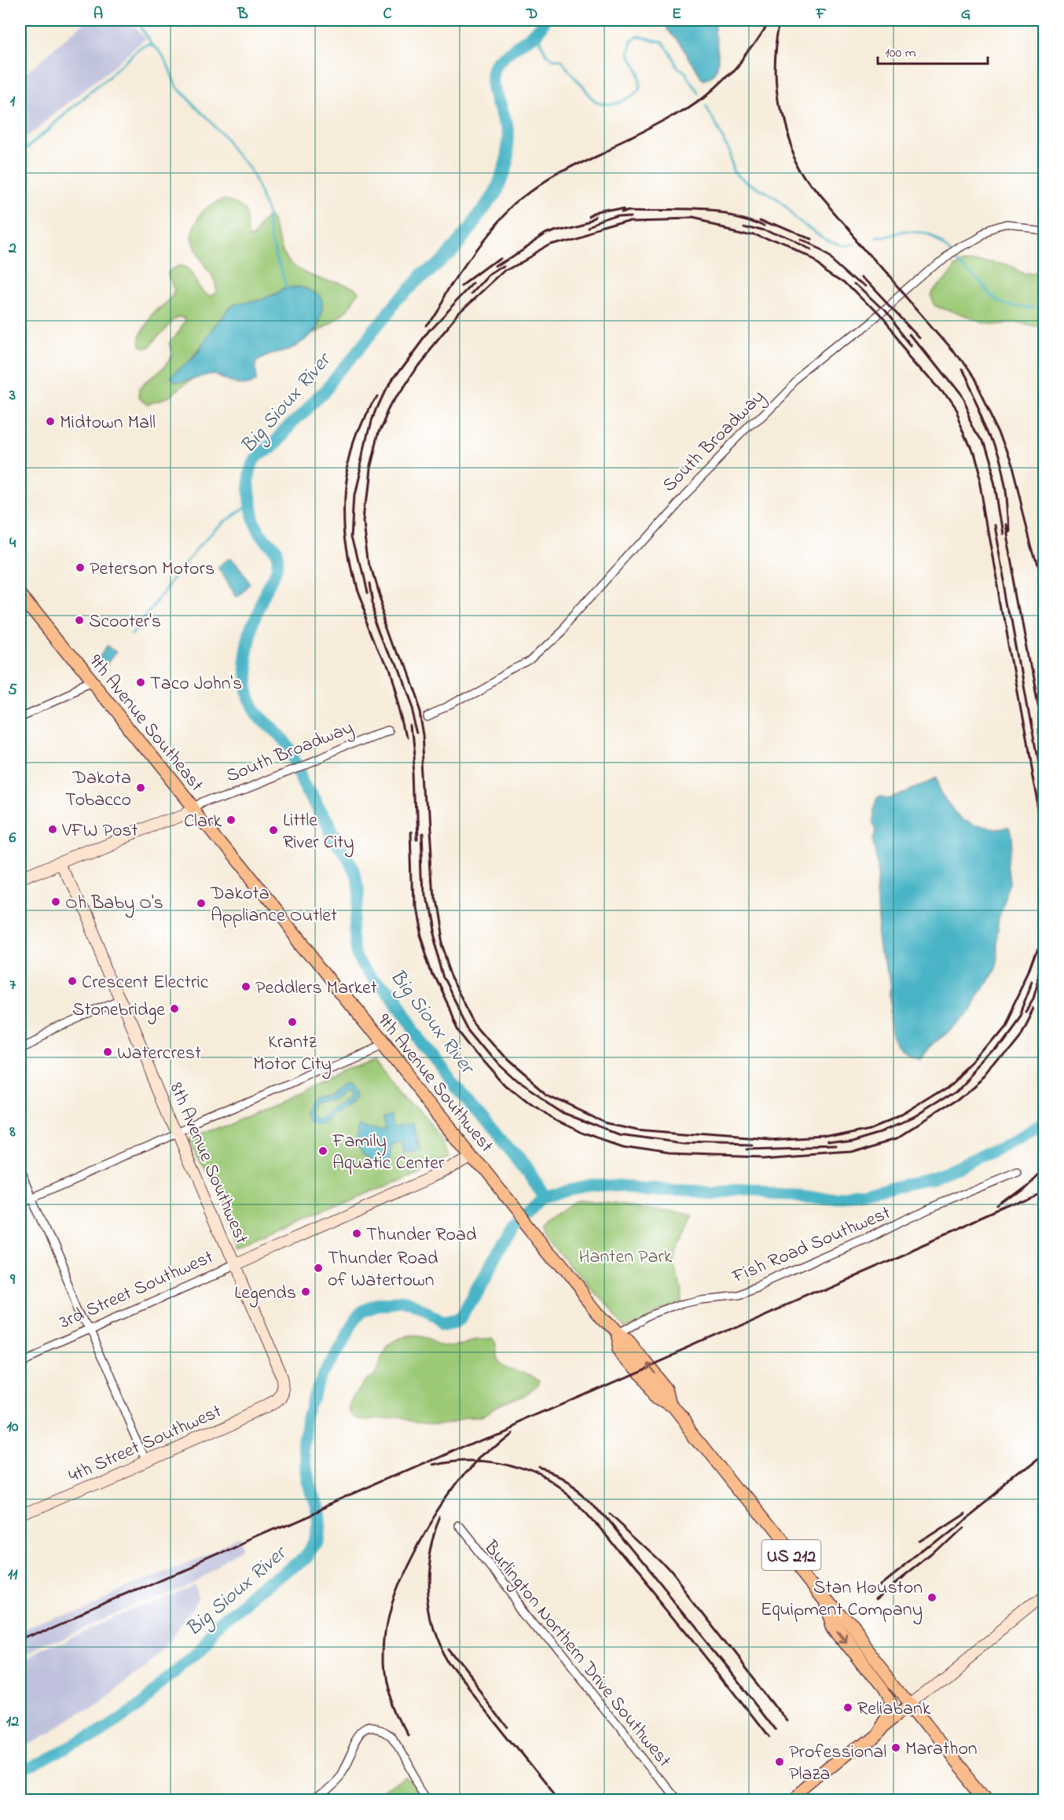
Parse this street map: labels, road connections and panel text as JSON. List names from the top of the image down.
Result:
{
  "streets": {
    "main road": ["9th Avenue Southeast", "9th Avenue Southwest", "US 212"],
    "street": [
      "South Broadway",
      "8th Avenue Southwest",
      "Fish Road Southwest",
      "3rd Street Southwest",
      "4th Street Southwest",
      "Burlington Northern Drive Southwest"
    ]
  },
  "crossings": [
    ["South Broadway", "9th Avenue Southeast"],
    ["South Broadway", "9th Avenue Southwest"],
    ["South Broadway", "8th Avenue Southwest"],
    ["9th Avenue Southeast", "9th Avenue Southwest"],
    ["9th Avenue Southwest", "Fish Road Southwest"],
    ["9th Avenue Southwest", "3rd Street Southwest"],
    ["8th Avenue Southwest", "3rd Street Southwest"],
    ["8th Avenue Southwest", "4th Street Southwest"]
  ],
  "water": ["Big Sioux River"],
  "parks": ["Hanten Park"],
  "places": [
    "Midtown Mall",
    "Peterson Motors",
    "Scooter's",
    "Taco John's",
    "Dakota Tobacco",
    "Clark",
    "VFW Post",
    "Little River City",
    "Oh Baby O's",
    "Dakota Appliance Outlet",
    "Crescent Electric",
    "Peddlers Market",
    "Stonebridge",
    "Krantz Motor City",
    "Watercrest",
    "Family Aquatic Center",
    "Thunder Road",
    "Thunder Road of Watertown",
    "Legends",
    "Stan Houston Equipment Company",
    "Reliabank",
    "Marathon",
    "Professional Plaza"
  ],
  "scale_bar": "100 m",
  "grid": {
    "columns": [
      "A",
      "B",
      "C",
      "D",
      "E",
      "F",
      "G"
    ],
    "rows": [
      "1",
      "2",
      "3",
      "4",
      "5",
      "6",
      "7",
      "8",
      "9",
      "10",
      "11",
      "12"
    ]
  }
}
